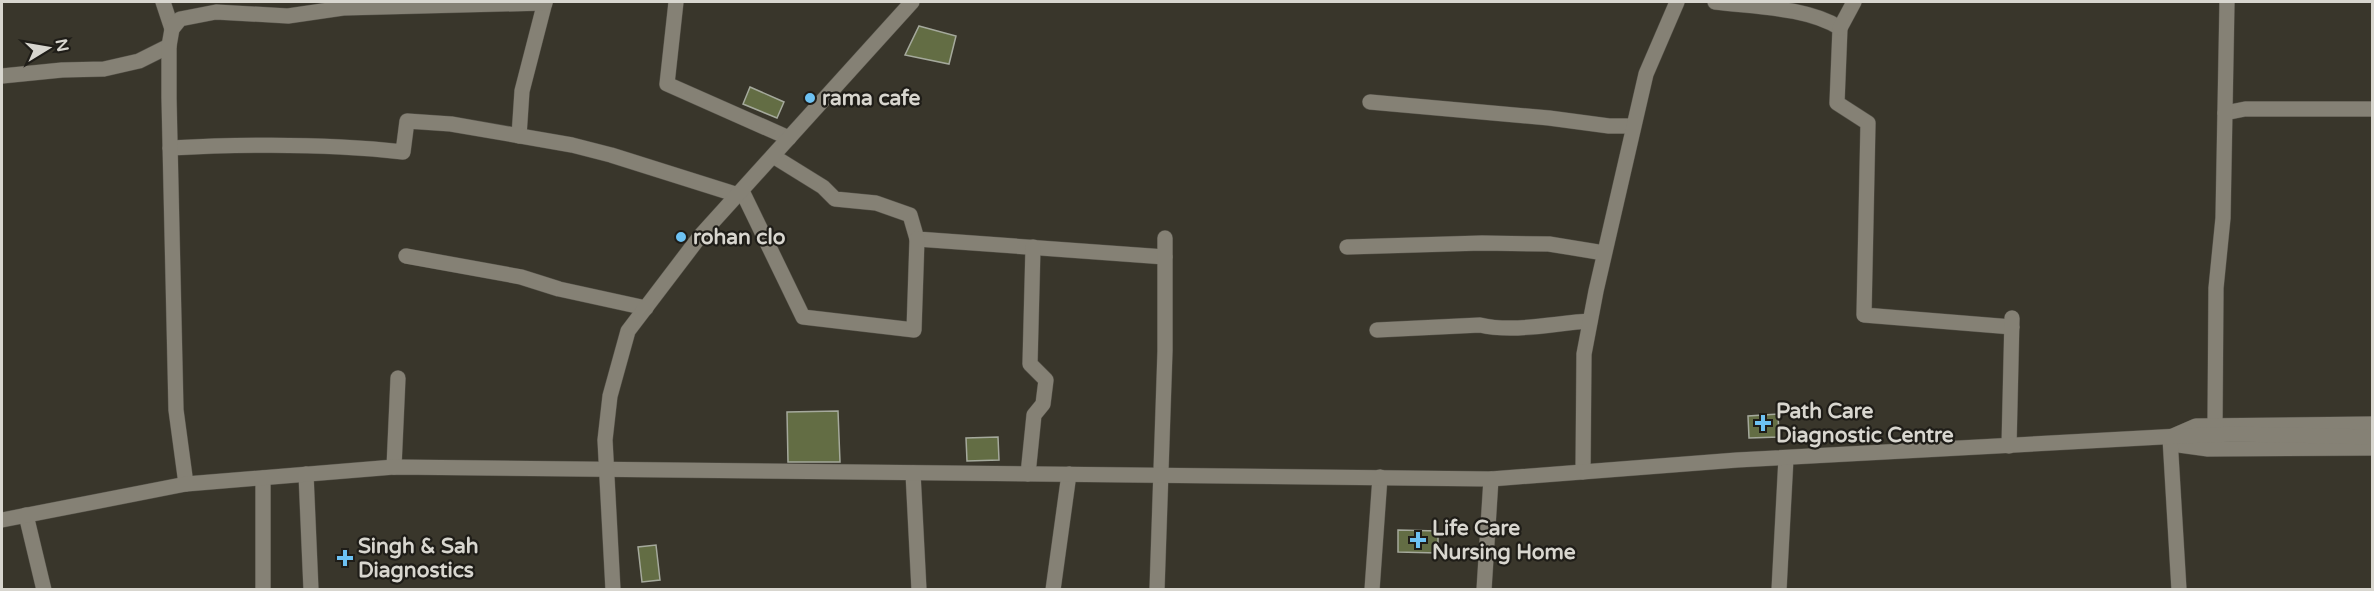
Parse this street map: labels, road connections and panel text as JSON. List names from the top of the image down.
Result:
{
  "places": {
    "other": ["rama cafe", "rohan clo"],
    "health": ["Path Care Diagnostic Centre", "Life Care Nursing Home", "Singh & Sah Diagnostics"]
  },
  "north": "right"
}
